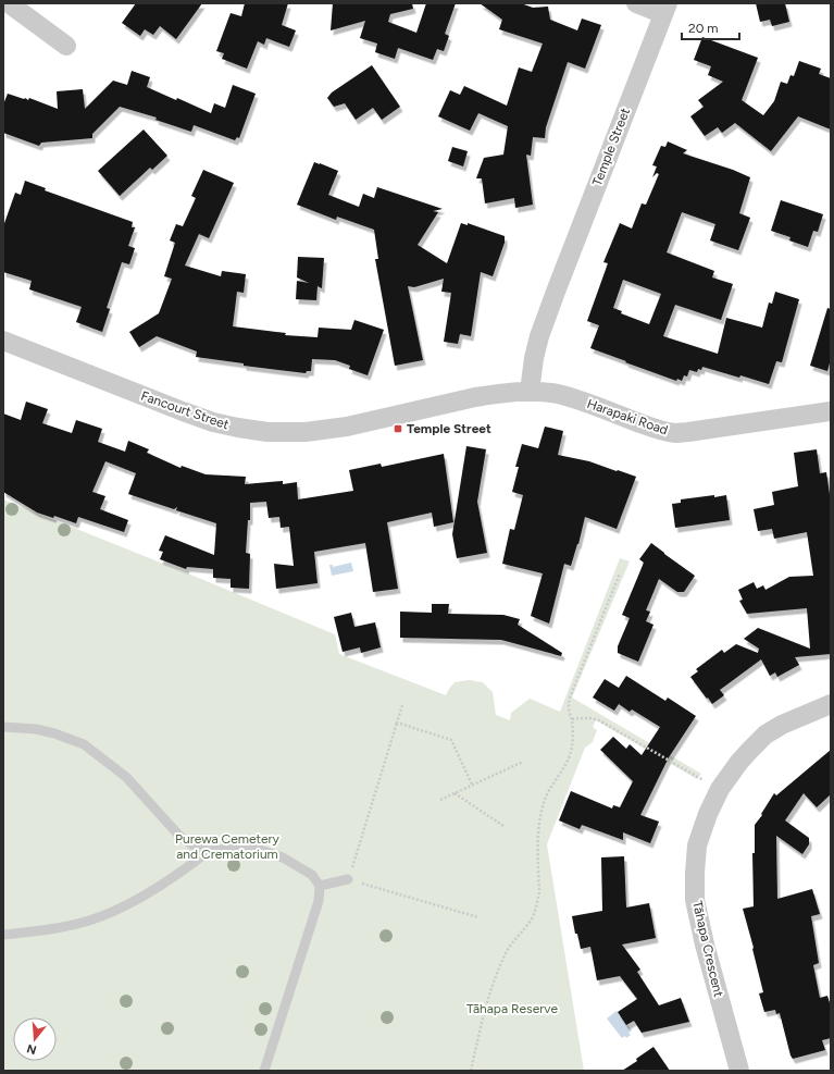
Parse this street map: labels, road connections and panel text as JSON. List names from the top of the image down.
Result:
{
  "streets": {
    "street": [
      "Temple Street",
      "Fancourt Street",
      "Harapaki Road",
      "Tāhapa Crescent"
    ]
  },
  "crossings": [
    ["Temple Street", "Fancourt Street"],
    ["Temple Street", "Harapaki Road"],
    ["Fancourt Street", "Harapaki Road"]
  ],
  "parks": ["Purewa Cemetery and Crematorium", "Tāhapa Reserve"],
  "places": {
    "transit": ["Temple Street"]
  },
  "scale_bar": "20 m",
  "north": "bottom"
}
